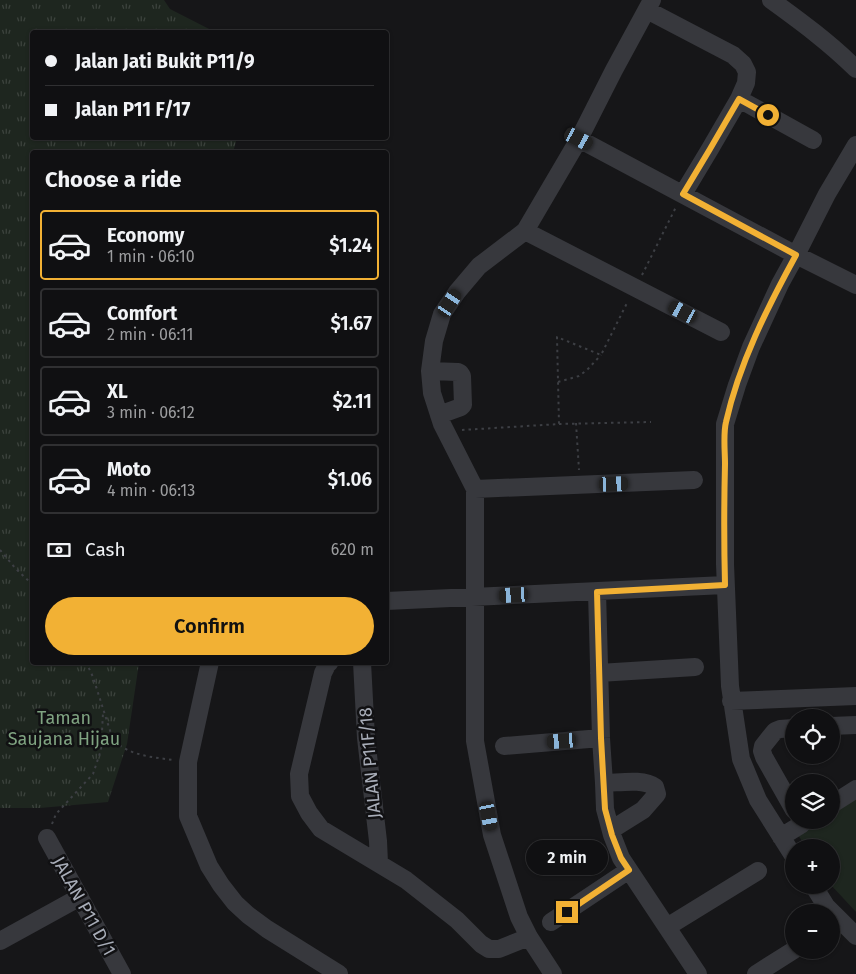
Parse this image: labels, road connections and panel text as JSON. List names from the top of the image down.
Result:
{
  "streets": {
    "street": ["JALAN P11F/18", "JALAN P11 D/1"]
  },
  "parks": ["Taman Saujana Hijau"],
  "page": {
    "banner": ["Jalan Jati Bukit P11/9", "Jalan P11 F/17"],
    "heading": "Choose a ride",
    "list": [
      {
        "name": "Economy",
        "note": "1 min · 06:10",
        "value": "$1.24"
      },
      {
        "name": "Comfort",
        "note": "2 min · 06:11",
        "value": "$1.67"
      },
      {
        "name": "XL",
        "note": "3 min · 06:12",
        "value": "$2.11"
      },
      {
        "name": "Moto",
        "note": "4 min · 06:13",
        "value": "$1.06"
      }
    ],
    "pay": ["Cash", "620 m"],
    "buttons": "Confirm",
    "map_buttons": ["+", "−"],
    "bubble": "2 min"
  }
}
